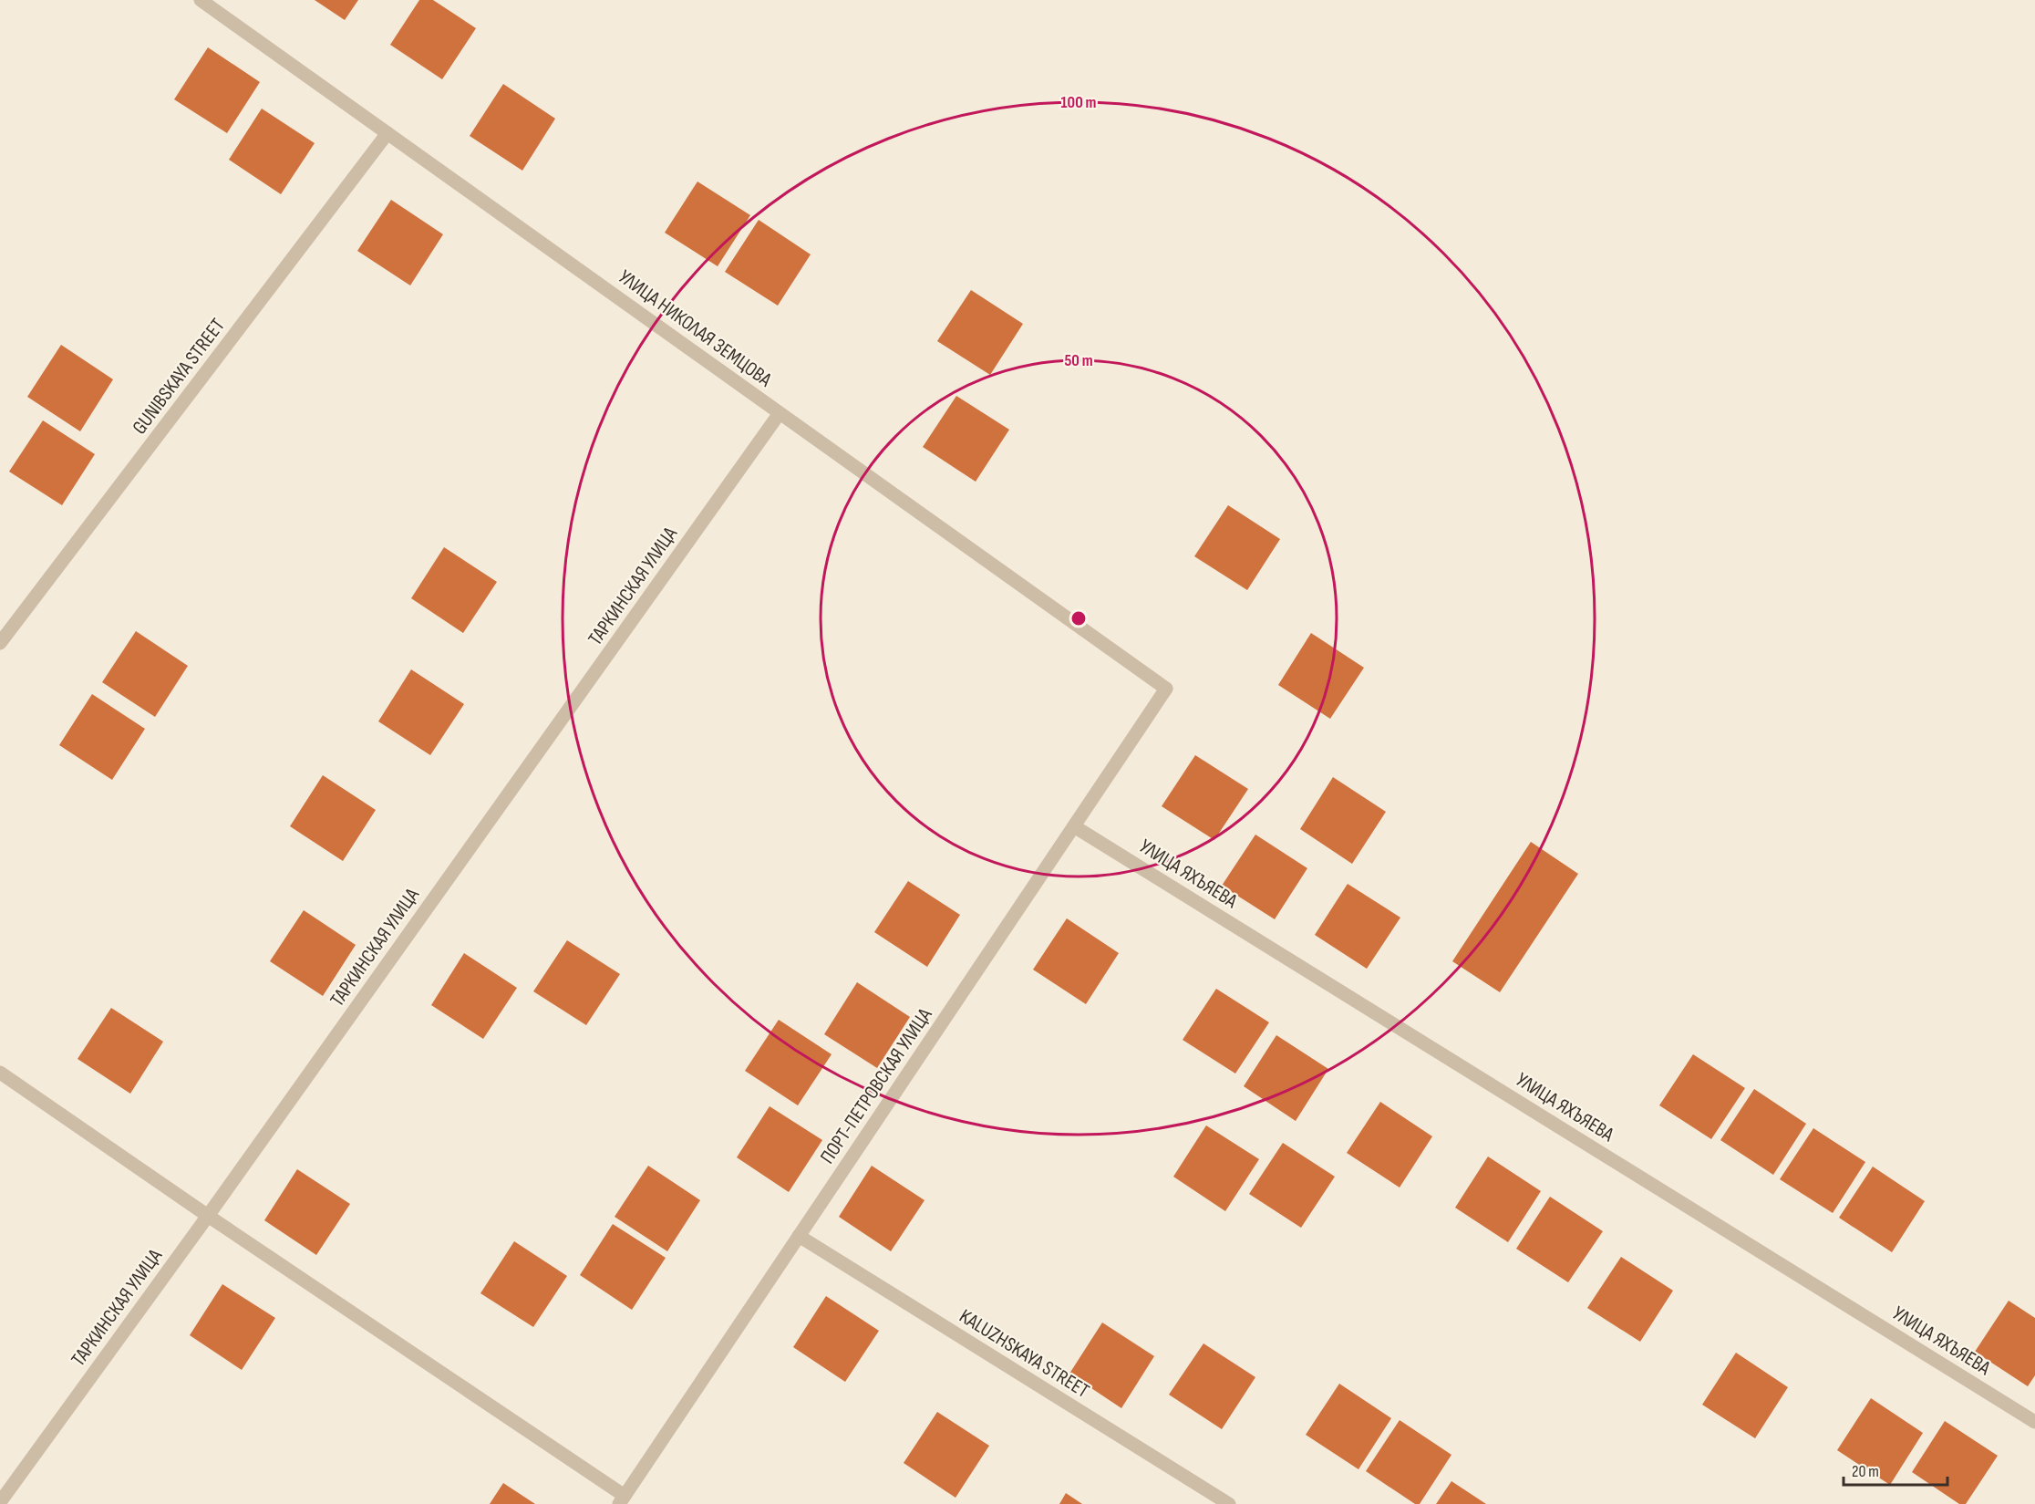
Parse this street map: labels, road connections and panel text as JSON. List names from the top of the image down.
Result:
{
  "streets": {
    "street": [
      "УЛИЦА НИКОЛАЯ ЗЕМЦОВА",
      "GUNIBSKAYA STREET",
      "ТАРКИНСКАЯ УЛИЦА",
      "УЛИЦА ЯХЪЯЕВА",
      "ПОРТ-ПЕТРОВСКАЯ УЛИЦА",
      "KALUZHSKAYA STREET"
    ]
  },
  "crossings": [
    ["УЛИЦА НИКОЛАЯ ЗЕМЦОВА", "GUNIBSKAYA STREET"],
    ["УЛИЦА НИКОЛАЯ ЗЕМЦОВА", "ТАРКИНСКАЯ УЛИЦА"],
    ["УЛИЦА НИКОЛАЯ ЗЕМЦОВА", "ПОРТ-ПЕТРОВСКАЯ УЛИЦА"],
    ["УЛИЦА ЯХЪЯЕВА", "ПОРТ-ПЕТРОВСКАЯ УЛИЦА"],
    ["ПОРТ-ПЕТРОВСКАЯ УЛИЦА", "KALUZHSKAYA STREET"]
  ],
  "scale_bar": "20 m",
  "rings": ["100 m", "50 m"]
}
